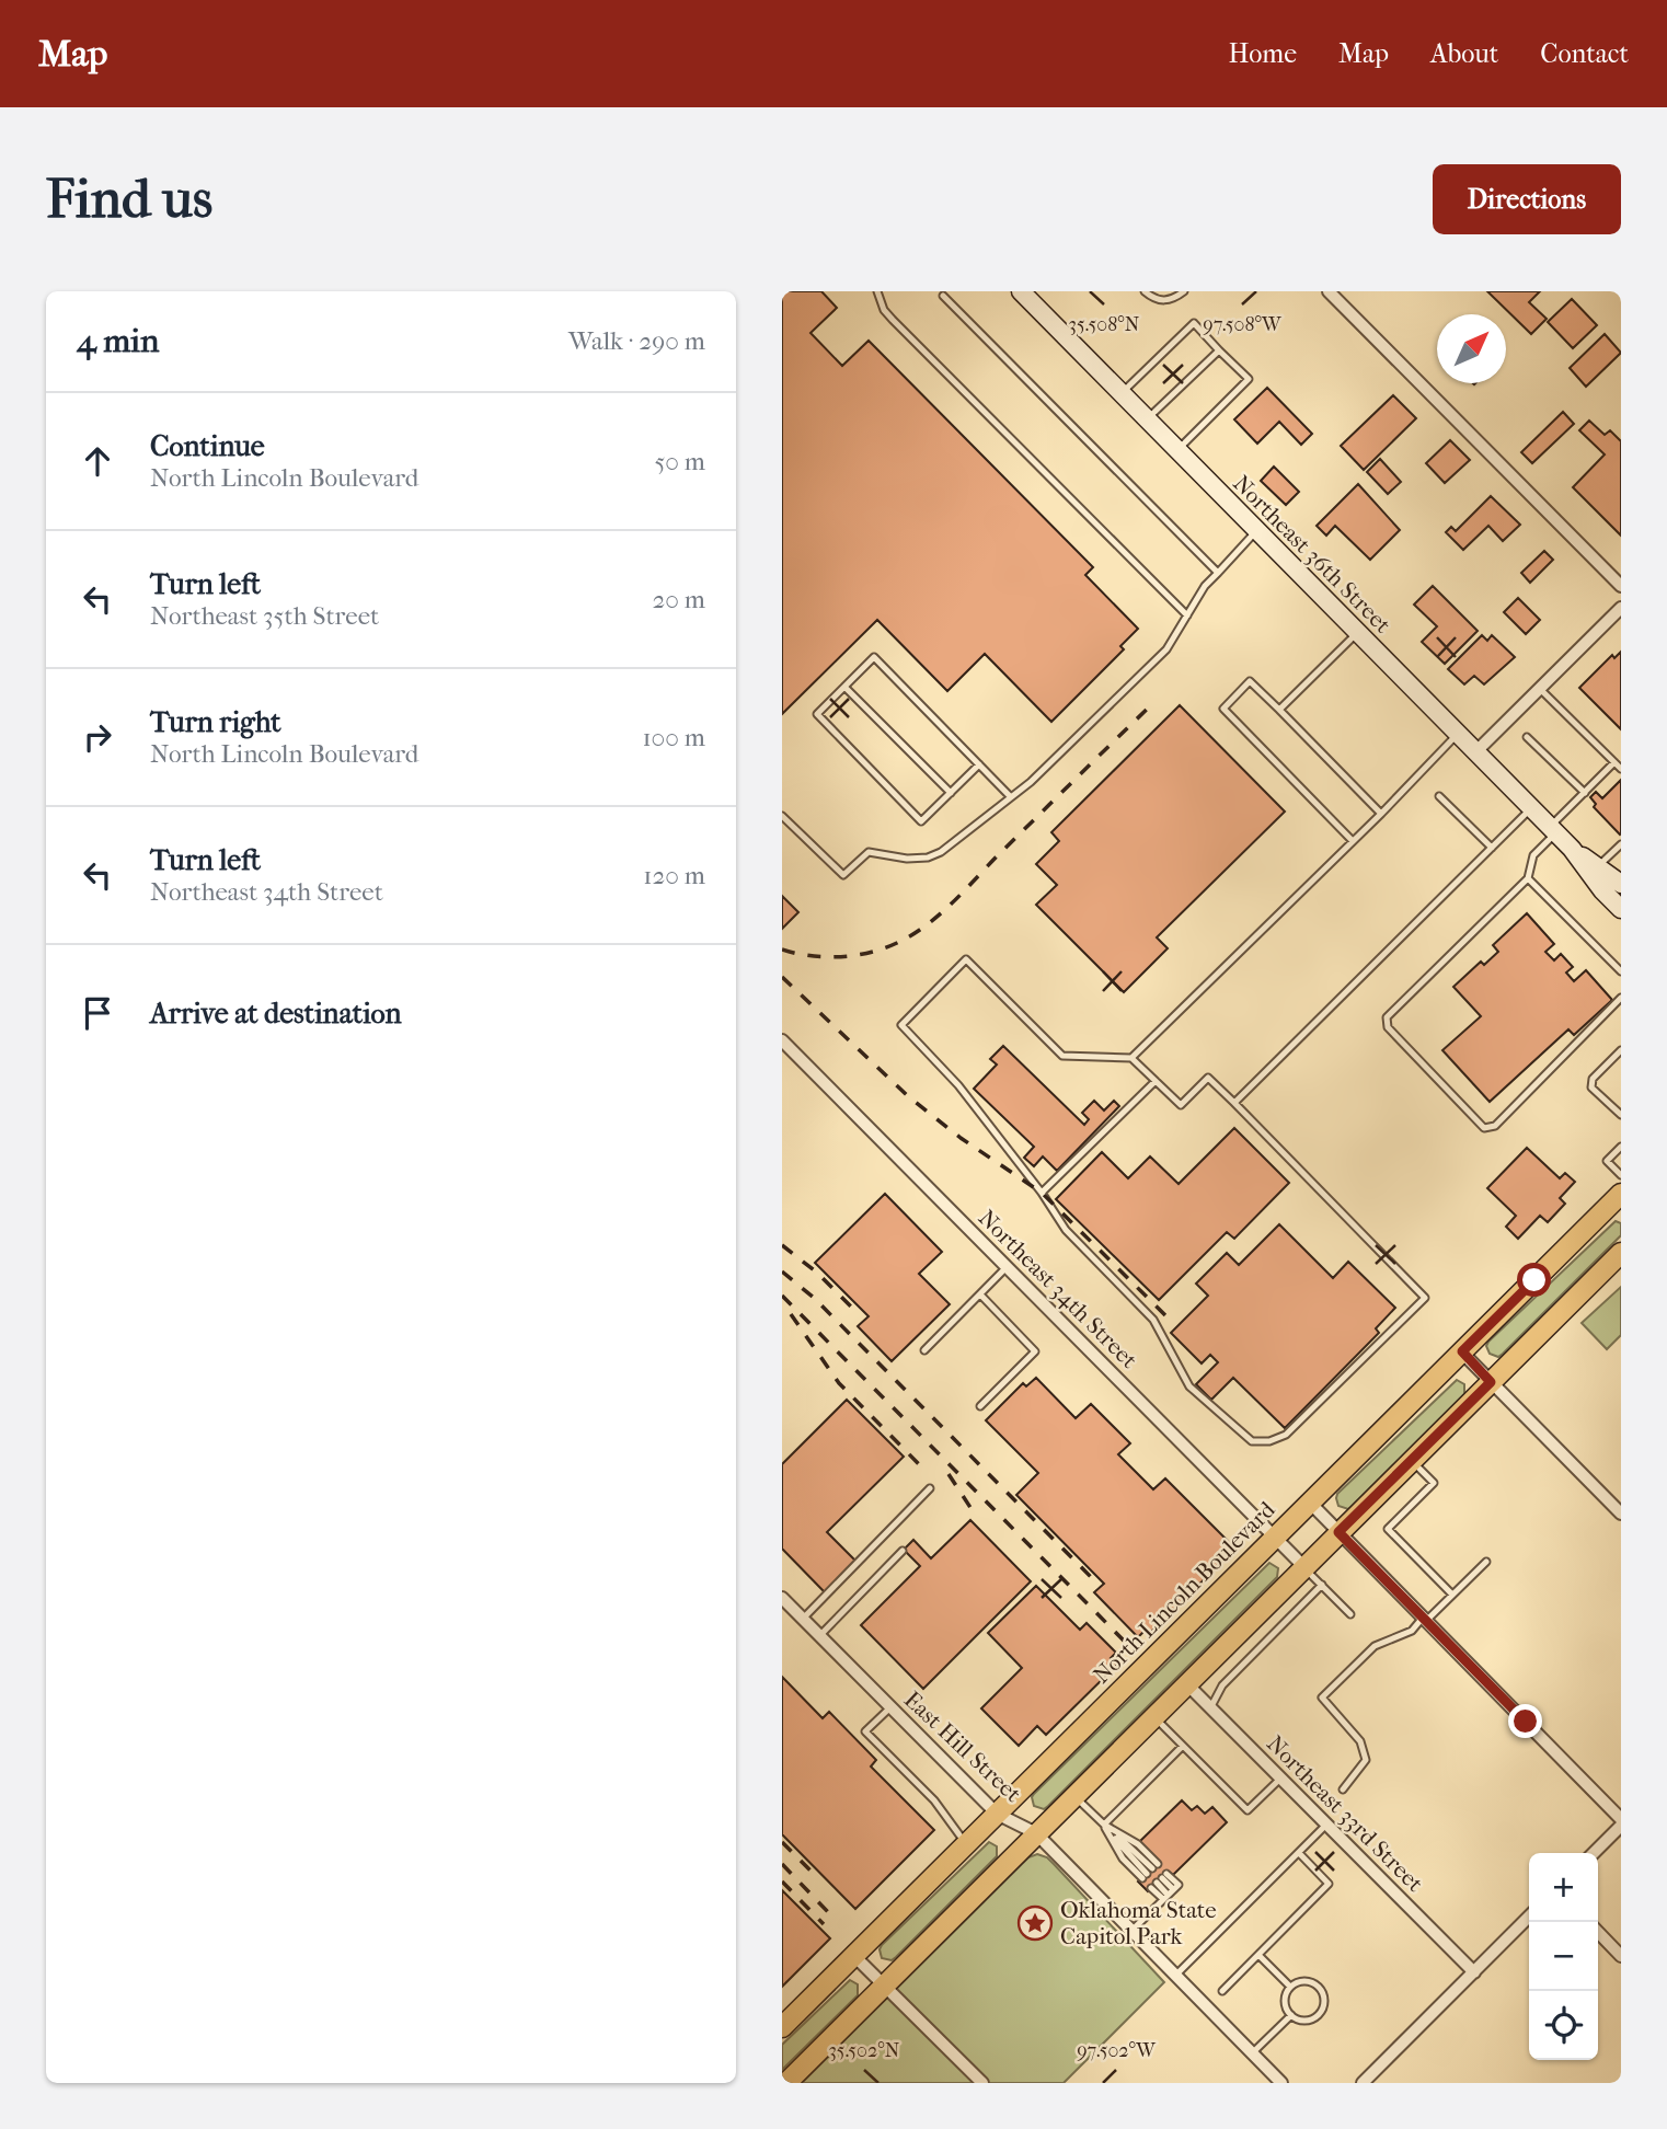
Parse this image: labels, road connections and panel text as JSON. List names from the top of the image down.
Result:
{
  "streets": {
    "main road": ["Northeast 36th Street", "North Lincoln Boulevard"],
    "street": ["Northeast 34th Street", "East Hill Street", "Northeast 33rd Street"]
  },
  "crossings": [
    ["Northeast 34th Street", "North Lincoln Boulevard"],
    ["North Lincoln Boulevard", "East Hill Street"]
  ],
  "places": {
    "place": ["Oklahoma State Capitol Park"]
  },
  "north": "top right",
  "page": {
    "header": "Map",
    "nav": [
      "Home",
      "Map",
      "About",
      "Contact"
    ],
    "buttons": "Directions",
    "title": "Find us",
    "heading": ["4 min", "Walk · 290 m"],
    "list": [
      ["Continue", "North Lincoln Boulevard", "50 m"],
      ["Turn left", "Northeast 35th Street", "20 m"],
      ["Turn right", "North Lincoln Boulevard", "100 m"],
      ["Turn left", "Northeast 34th Street", "120 m"],
      "Arrive at destination"
    ],
    "map_buttons": ["+", "−"]
  },
  "coordinates": [
    "35.508°N",
    "97.508°W",
    "35.502°N",
    "97.502°W"
  ]
}
